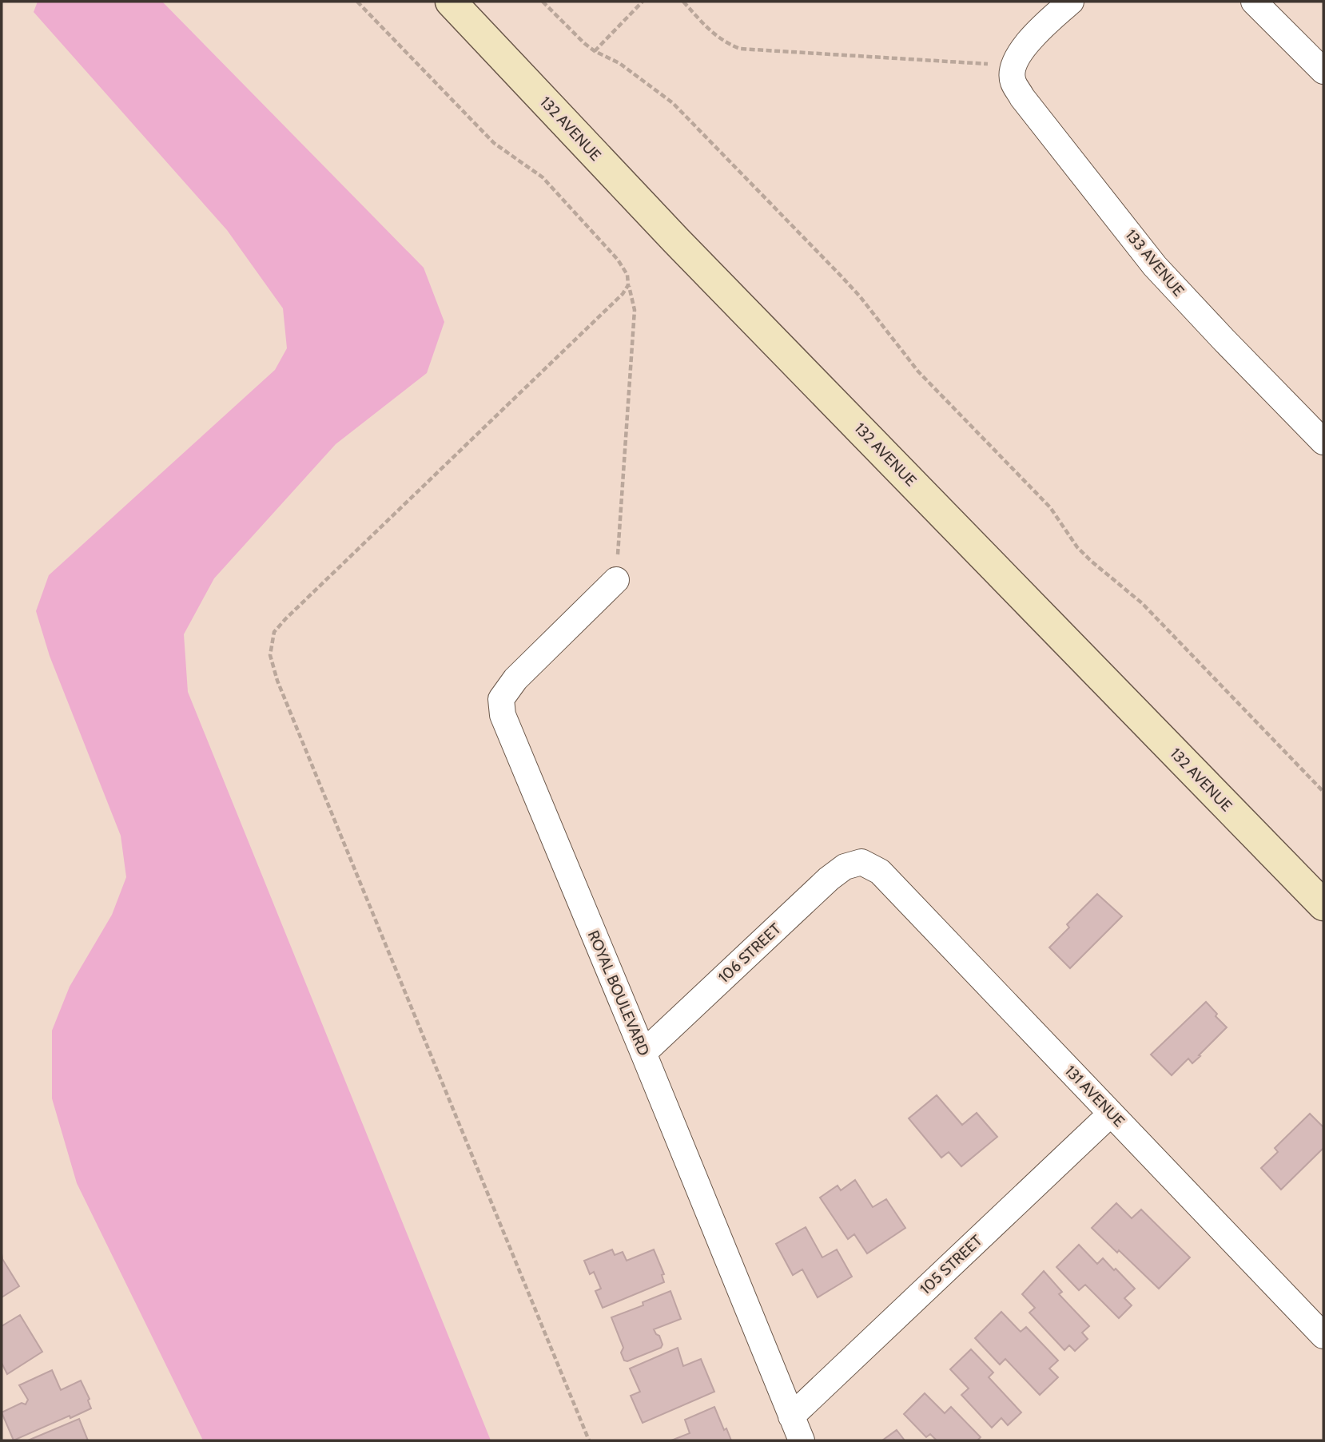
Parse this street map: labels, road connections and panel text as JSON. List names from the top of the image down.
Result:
{
  "streets": {
    "main road": ["132 AVENUE"],
    "street": [
      "133 AVENUE",
      "106 STREET",
      "ROYAL BOULEVARD",
      "131 AVENUE",
      "105 STREET"
    ]
  },
  "crossings": [
    ["106 STREET", "ROYAL BOULEVARD"],
    ["106 STREET", "131 AVENUE"],
    ["ROYAL BOULEVARD", "105 STREET"],
    ["131 AVENUE", "105 STREET"]
  ]
}
